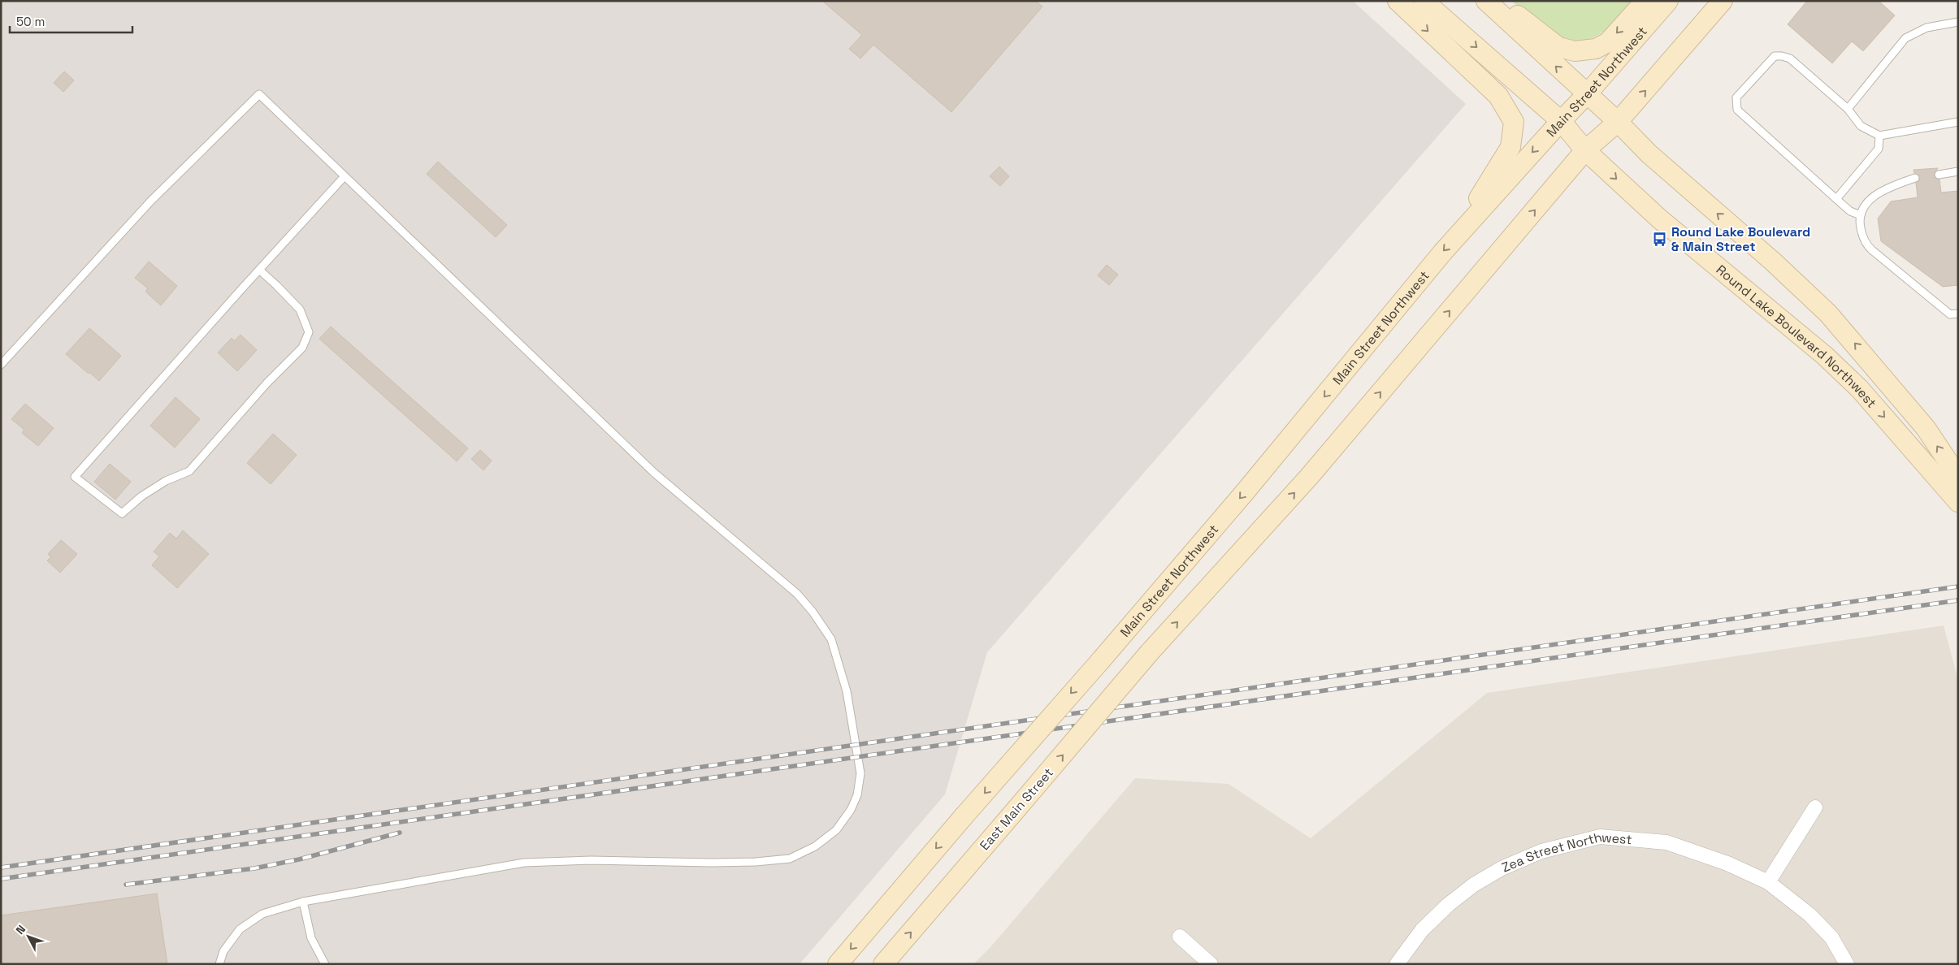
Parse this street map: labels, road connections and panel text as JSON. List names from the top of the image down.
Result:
{
  "streets": {
    "main road": ["Main Street Northwest", "Round Lake Boulevard Northwest", "East Main Street"],
    "street": ["Zea Street Northwest"]
  },
  "crossings": [
    ["Main Street Northwest", "Round Lake Boulevard Northwest"],
    ["Round Lake Boulevard Northwest", "East Main Street"]
  ],
  "one_way": ["Main Street Northwest", "East Main Street"],
  "places": {
    "bus stop": ["Round Lake Boulevard & Main Street"]
  },
  "scale_bar": "50 m",
  "north": "top left"
}
